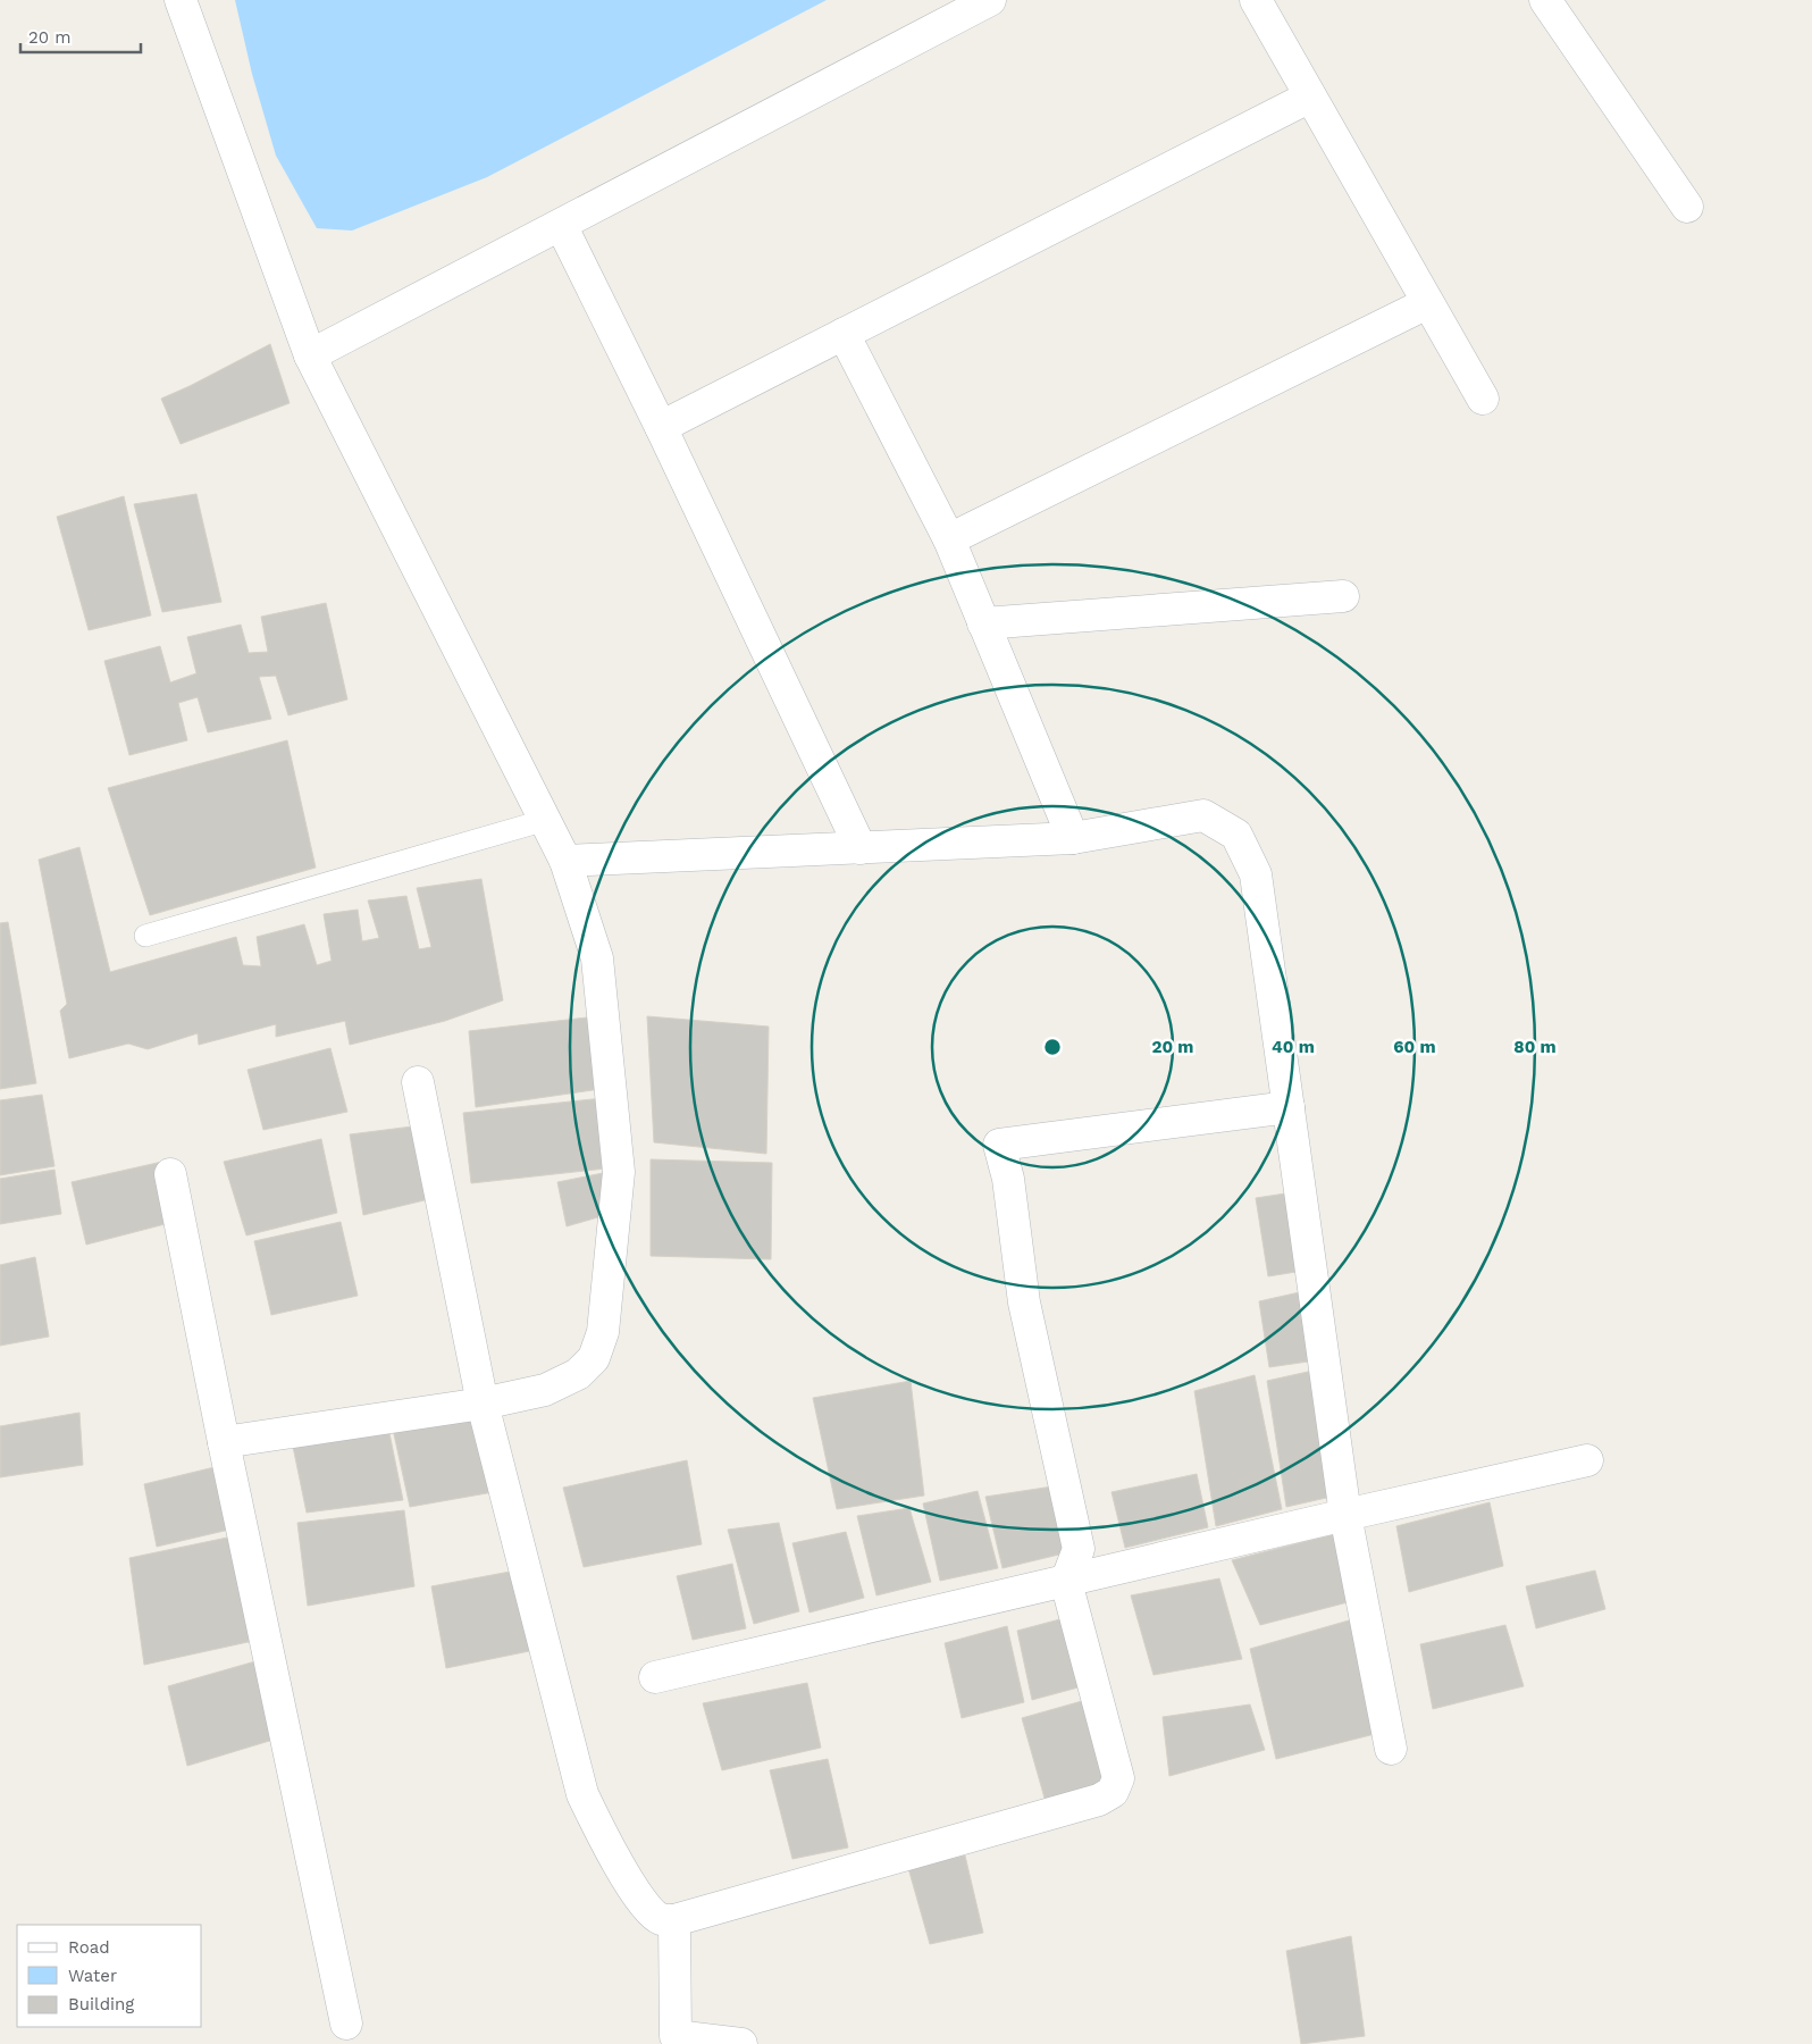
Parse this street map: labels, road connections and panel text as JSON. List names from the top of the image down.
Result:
{
  "legend": ["Road", "Water", "Building"],
  "scale_bar": "20 m",
  "rings": [
    "20 m",
    "40 m",
    "60 m",
    "80 m"
  ]
}
